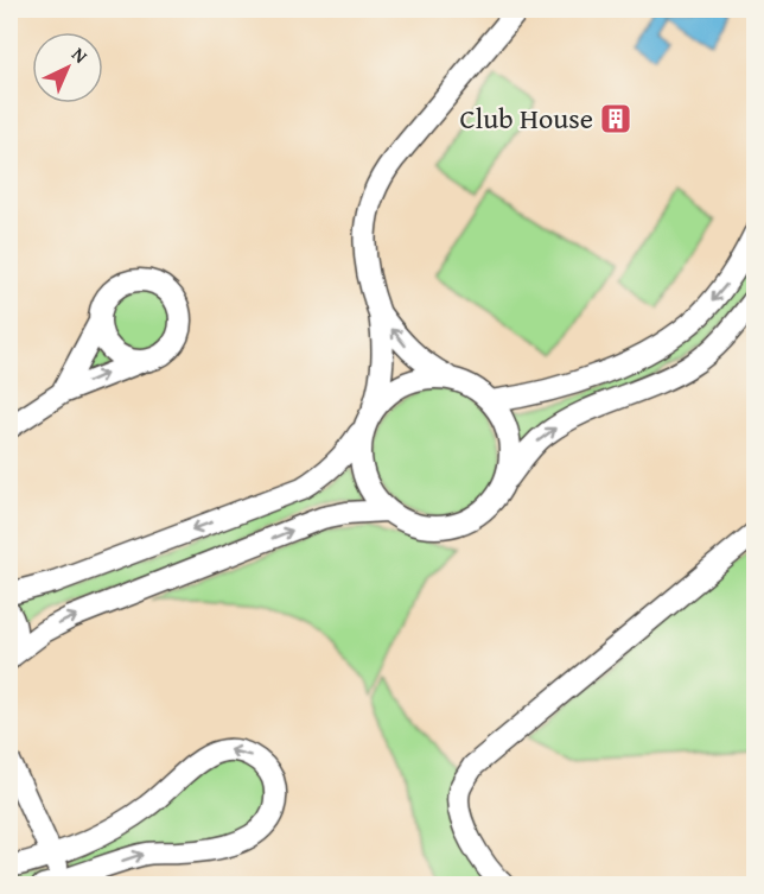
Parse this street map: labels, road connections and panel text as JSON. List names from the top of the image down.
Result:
{
  "places": {
    "building": ["Club House"]
  },
  "north": "top right"
}
